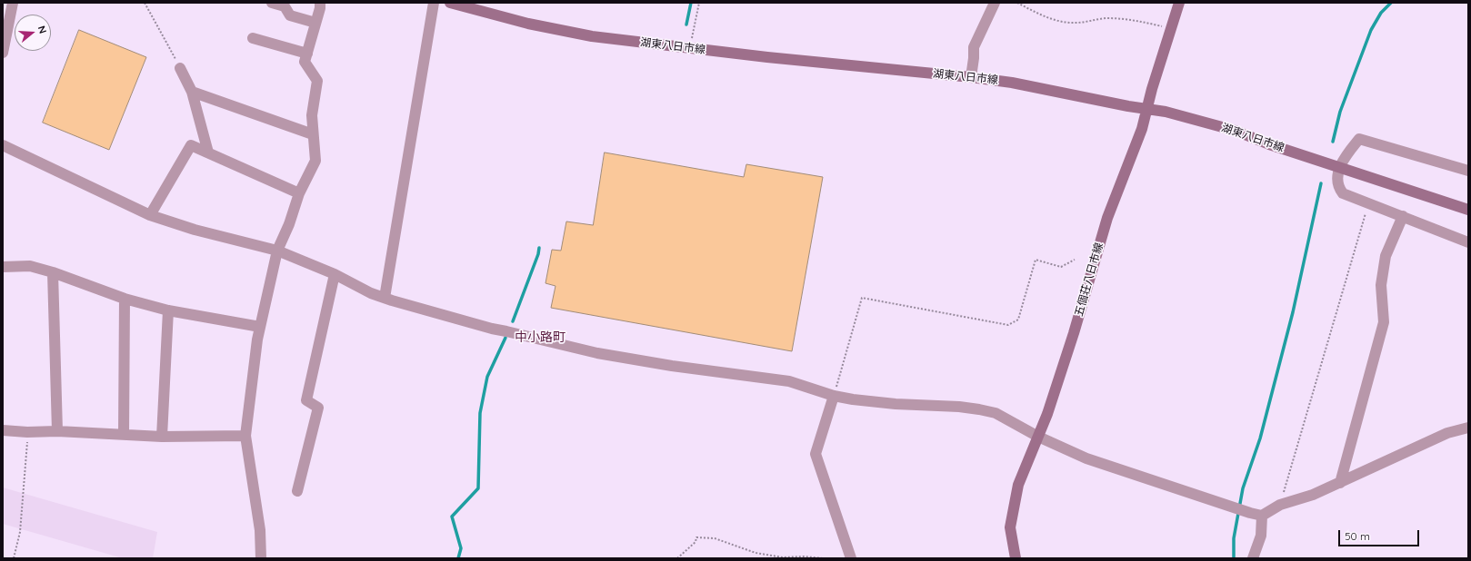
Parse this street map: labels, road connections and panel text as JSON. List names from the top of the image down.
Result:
{
  "streets": {
    "main road": ["湖東八日市線", "五個荘八日市線"]
  },
  "crossings": [
    ["湖東八日市線", "五個荘八日市線"]
  ],
  "districts": ["中小路町"],
  "scale_bar": "50 m",
  "north": "right"
}
